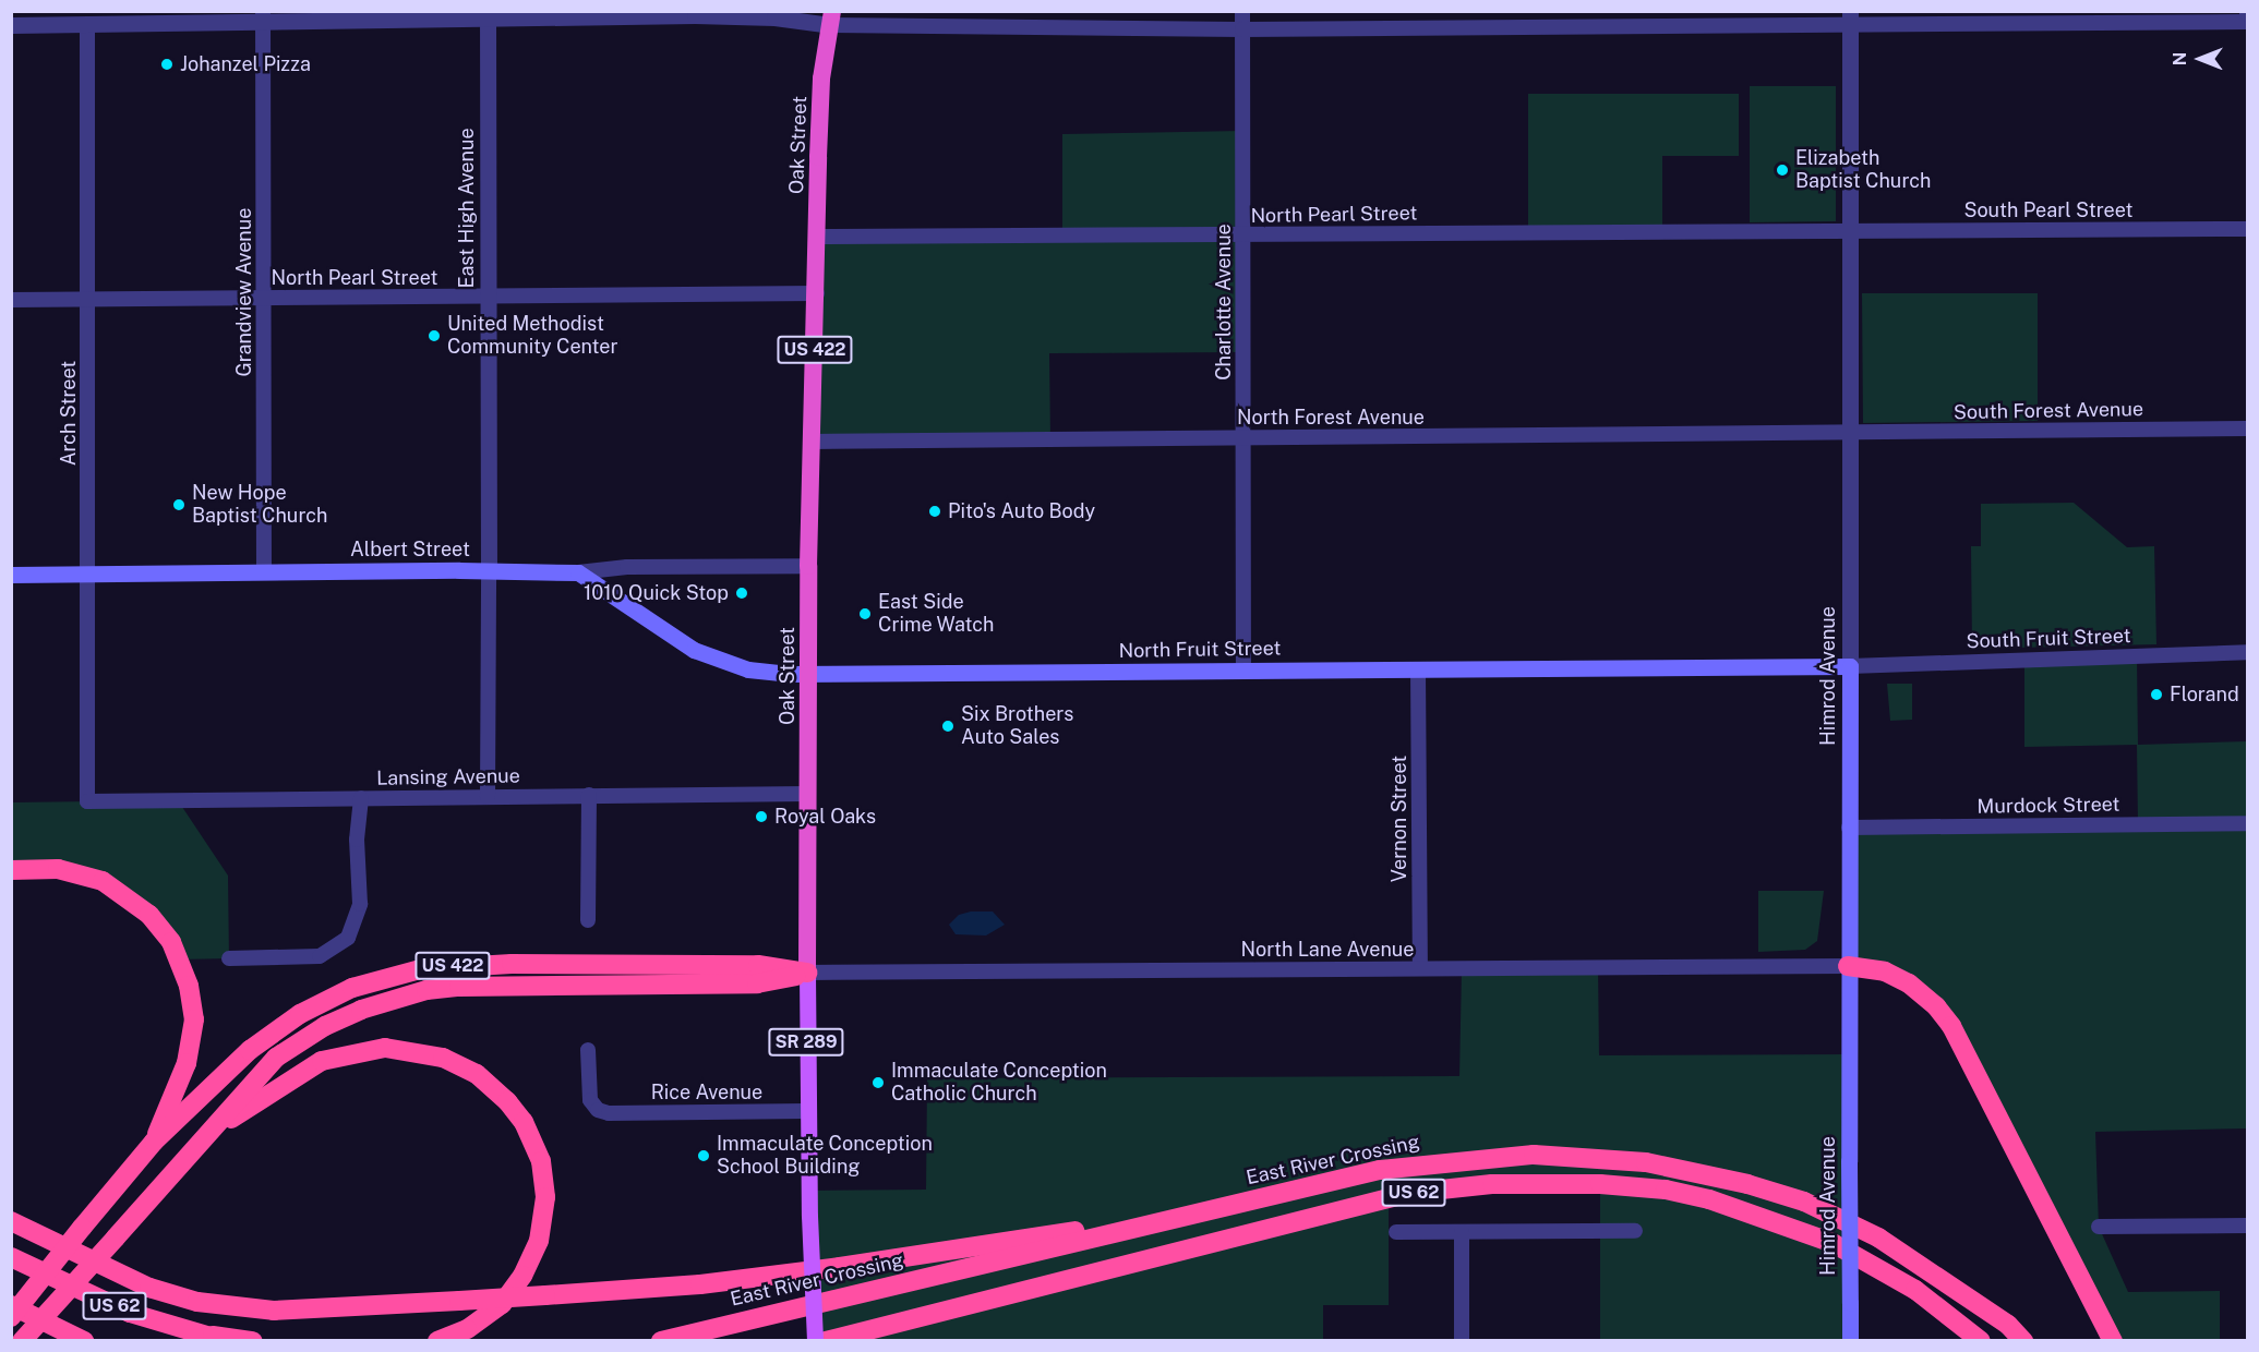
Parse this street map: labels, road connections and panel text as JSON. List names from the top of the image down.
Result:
{
  "streets": {
    "highway": [
      "Oak Street",
      "US 422",
      "East River Crossing",
      "US 62"
    ],
    "main road": [
      "Albert Street",
      "North Fruit Street",
      "Himrod Avenue",
      "SR 289"
    ],
    "street": [
      "East High Avenue",
      "South Pearl Street",
      "North Pearl Street",
      "Grandview Avenue",
      "Charlotte Avenue",
      "South Forest Avenue",
      "Arch Street",
      "North Forest Avenue",
      "South Fruit Street",
      "Lansing Avenue",
      "Murdock Street",
      "Vernon Street",
      "North Lane Avenue",
      "Rice Avenue"
    ]
  },
  "crossings": [
    ["Oak Street", "North Pearl Street"],
    ["Oak Street", "US 422"],
    ["Oak Street", "North Forest Avenue"],
    ["Oak Street", "Albert Street"],
    ["Oak Street", "North Fruit Street"],
    ["Oak Street", "Lansing Avenue"],
    ["Oak Street", "North Lane Avenue"],
    ["Oak Street", "Rice Avenue"],
    ["East High Avenue", "North Pearl Street"],
    ["East High Avenue", "Albert Street"],
    ["East High Avenue", "Lansing Avenue"],
    ["South Pearl Street", "North Pearl Street"],
    ["South Pearl Street", "Himrod Avenue"],
    ["North Pearl Street", "Grandview Avenue"],
    ["North Pearl Street", "Charlotte Avenue"],
    ["North Pearl Street", "Arch Street"],
    ["North Pearl Street", "Himrod Avenue"],
    ["Grandview Avenue", "Albert Street"],
    ["Charlotte Avenue", "North Forest Avenue"],
    ["Charlotte Avenue", "North Fruit Street"],
    ["US 422", "North Lane Avenue"],
    ["South Forest Avenue", "North Forest Avenue"],
    ["South Forest Avenue", "Himrod Avenue"],
    ["Arch Street", "Albert Street"],
    ["Arch Street", "Lansing Avenue"],
    ["North Forest Avenue", "Himrod Avenue"],
    ["Albert Street", "North Fruit Street"],
    ["South Fruit Street", "North Fruit Street"],
    ["South Fruit Street", "Himrod Avenue"],
    ["North Fruit Street", "Himrod Avenue"],
    ["North Fruit Street", "Vernon Street"],
    ["Himrod Avenue", "Murdock Street"],
    ["Himrod Avenue", "North Lane Avenue"],
    ["Vernon Street", "North Lane Avenue"]
  ],
  "places": [
    "Johanzel Pizza",
    "Elizabeth Baptist Church",
    "United Methodist Community Center",
    "New Hope Baptist Church",
    "Pito's Auto Body",
    "1010 Quick Stop",
    "East Side Crime Watch",
    "Florand",
    "Six Brothers Auto Sales",
    "Royal Oaks",
    "Immaculate Conception Catholic Church",
    "Immaculate Conception School Building"
  ],
  "north": "left"
}
